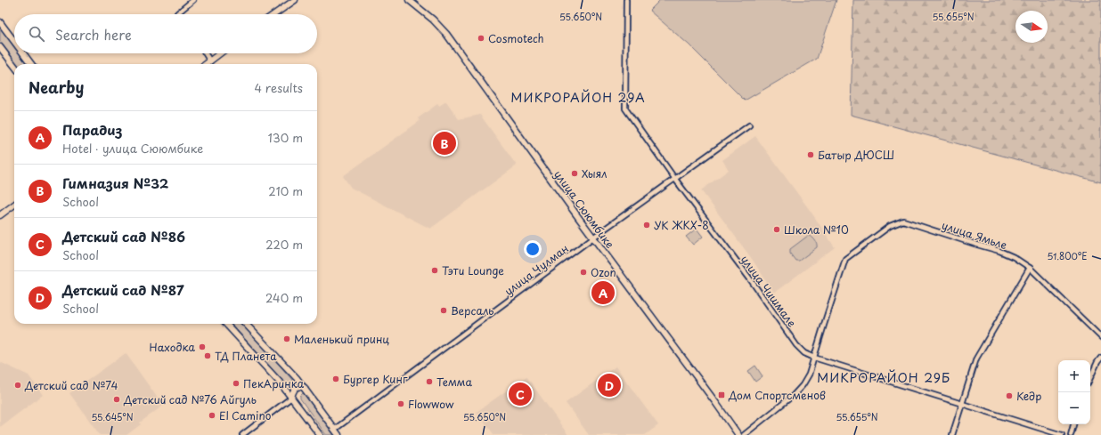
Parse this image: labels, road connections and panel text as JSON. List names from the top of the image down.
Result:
{
  "streets": {
    "street": [
      "улица Сююмбике",
      "улица Ямьле",
      "улица Чулман",
      "улица Чишмале"
    ]
  },
  "crossings": [
    ["улица Сююмбике", "улица Чулман"],
    ["улица Ямьле", "улица Чишмале"],
    ["улица Чулман", "улица Чишмале"]
  ],
  "districts": ["МИКРОРАЙОН 29А", "МИКРОРАЙОН 29Б"],
  "places": {
    "other": [
      "Cosmotech",
      "Батыр ДЮСШ",
      "Хыял",
      "УК ЖКХ-8",
      "Школа №10",
      "Тэти Lounge",
      "Ozon",
      "Версаль",
      "Маленький принц",
      "Находка",
      "ТД Планета",
      "Бургер Кинг",
      "Темма",
      "ПекАринка",
      "Детский сад №74",
      "Кедр",
      "Детский сад №76 Айгуль",
      "Flowwow",
      "El Camino"
    ],
    "transit": ["Дом Спортсменов"]
  },
  "north": "right",
  "page": {
    "search": "Search here",
    "heading": ["Nearby", "4 results"],
    "list": [
      {
        "mark": "A",
        "name": "Парадиз",
        "note": "Hotel · улица Сююмбике",
        "value": "130 m"
      },
      {
        "mark": "B",
        "name": "Гимназия №32",
        "note": "School",
        "value": "210 m"
      },
      {
        "mark": "C",
        "name": "Детский сад №86",
        "note": "School",
        "value": "220 m"
      },
      {
        "mark": "D",
        "name": "Детский сад №87",
        "note": "School",
        "value": "240 m"
      }
    ],
    "pins": [
      "B",
      "A",
      "D",
      "C"
    ],
    "map_buttons": ["+", "−"]
  },
  "coordinates": [
    "55.650°N",
    "55.655°N",
    "51.800°E",
    "55.645°N"
  ]
}
